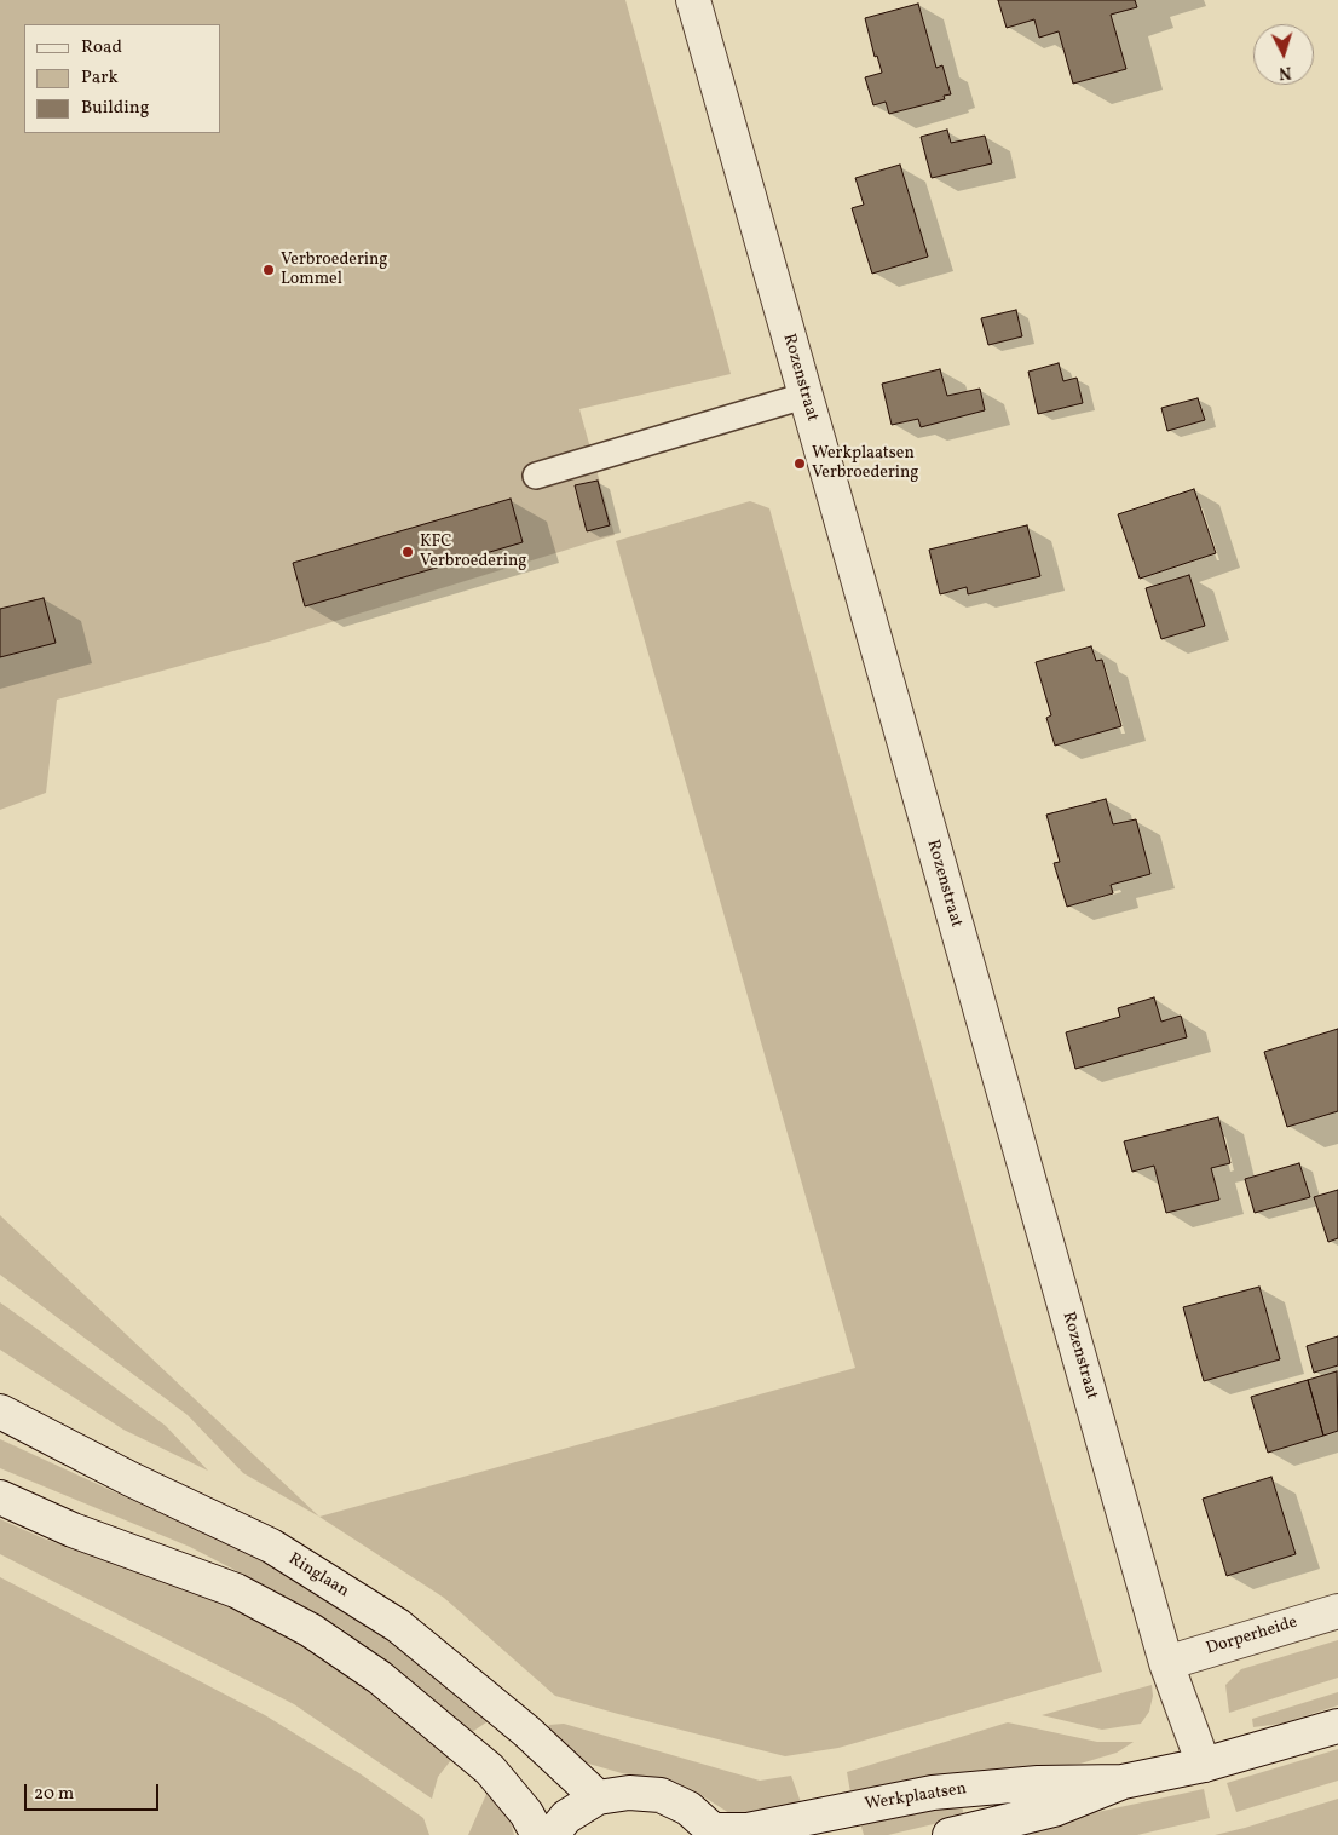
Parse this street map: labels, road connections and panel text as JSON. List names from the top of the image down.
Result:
{
  "streets": {
    "main road": [
      "Rozenstraat",
      "Ringlaan",
      "Dorperheide",
      "Werkplaatsen"
    ]
  },
  "crossings": [
    ["Rozenstraat", "Dorperheide"],
    ["Rozenstraat", "Werkplaatsen"]
  ],
  "places": ["Verbroedering Lommel", "Werkplaatsen Verbroedering", "KFC Verbroedering"],
  "legend": ["Road", "Park", "Building"],
  "scale_bar": "20 m",
  "north": "bottom"
}
